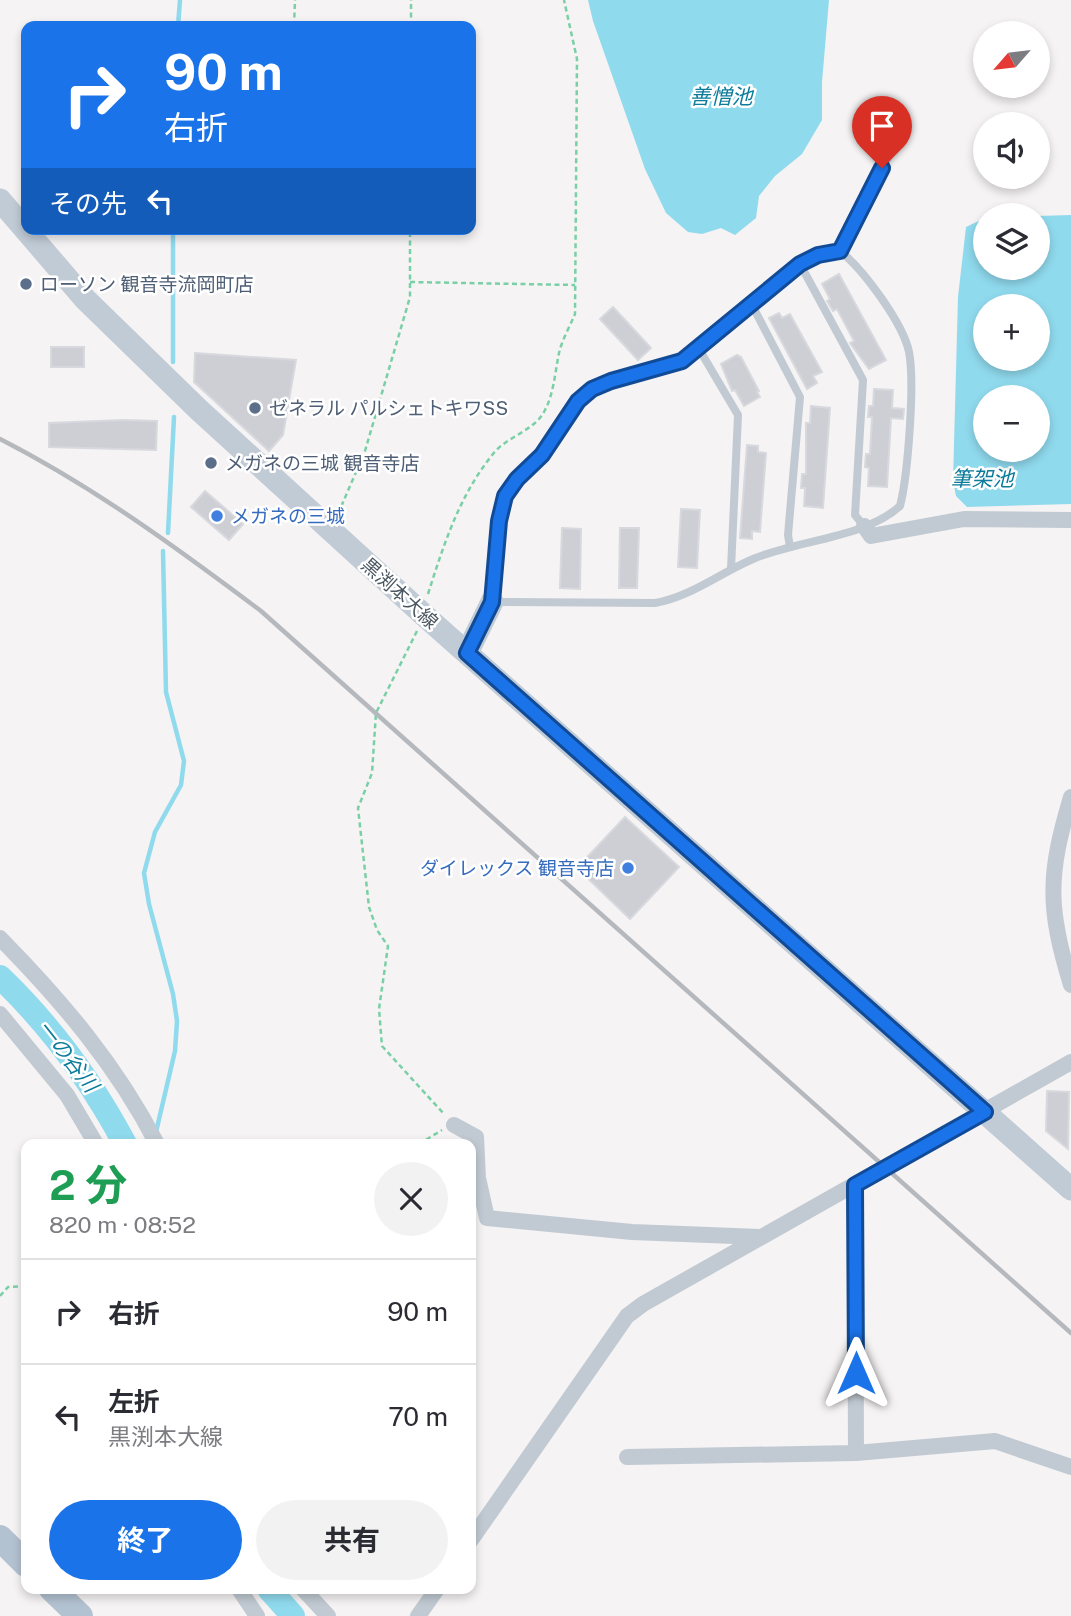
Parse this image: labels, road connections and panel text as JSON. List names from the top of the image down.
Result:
{
  "streets": {
    "main road": ["黒渕本大線"]
  },
  "water": ["善憎池", "筆架池", "一の谷川"],
  "places": [
    "ローソン 観音寺流岡町店",
    "ゼネラル パルシェトキワSS",
    "メガネの三城 観音寺店",
    "メガネの三城",
    "ダイレックス 観音寺店"
  ],
  "north": "bottom left",
  "page": {
    "map_buttons": ["+", "−"],
    "turn": ["90 m", "右折"],
    "then": "その先",
    "heading": ["2 分", "820 m · 08:52"],
    "list": [
      {
        "name": "右折",
        "value": "90 m"
      },
      {
        "name": "左折",
        "note": "黒渕本大線",
        "value": "70 m"
      }
    ],
    "buttons": ["終了", "共有"]
  }
}
